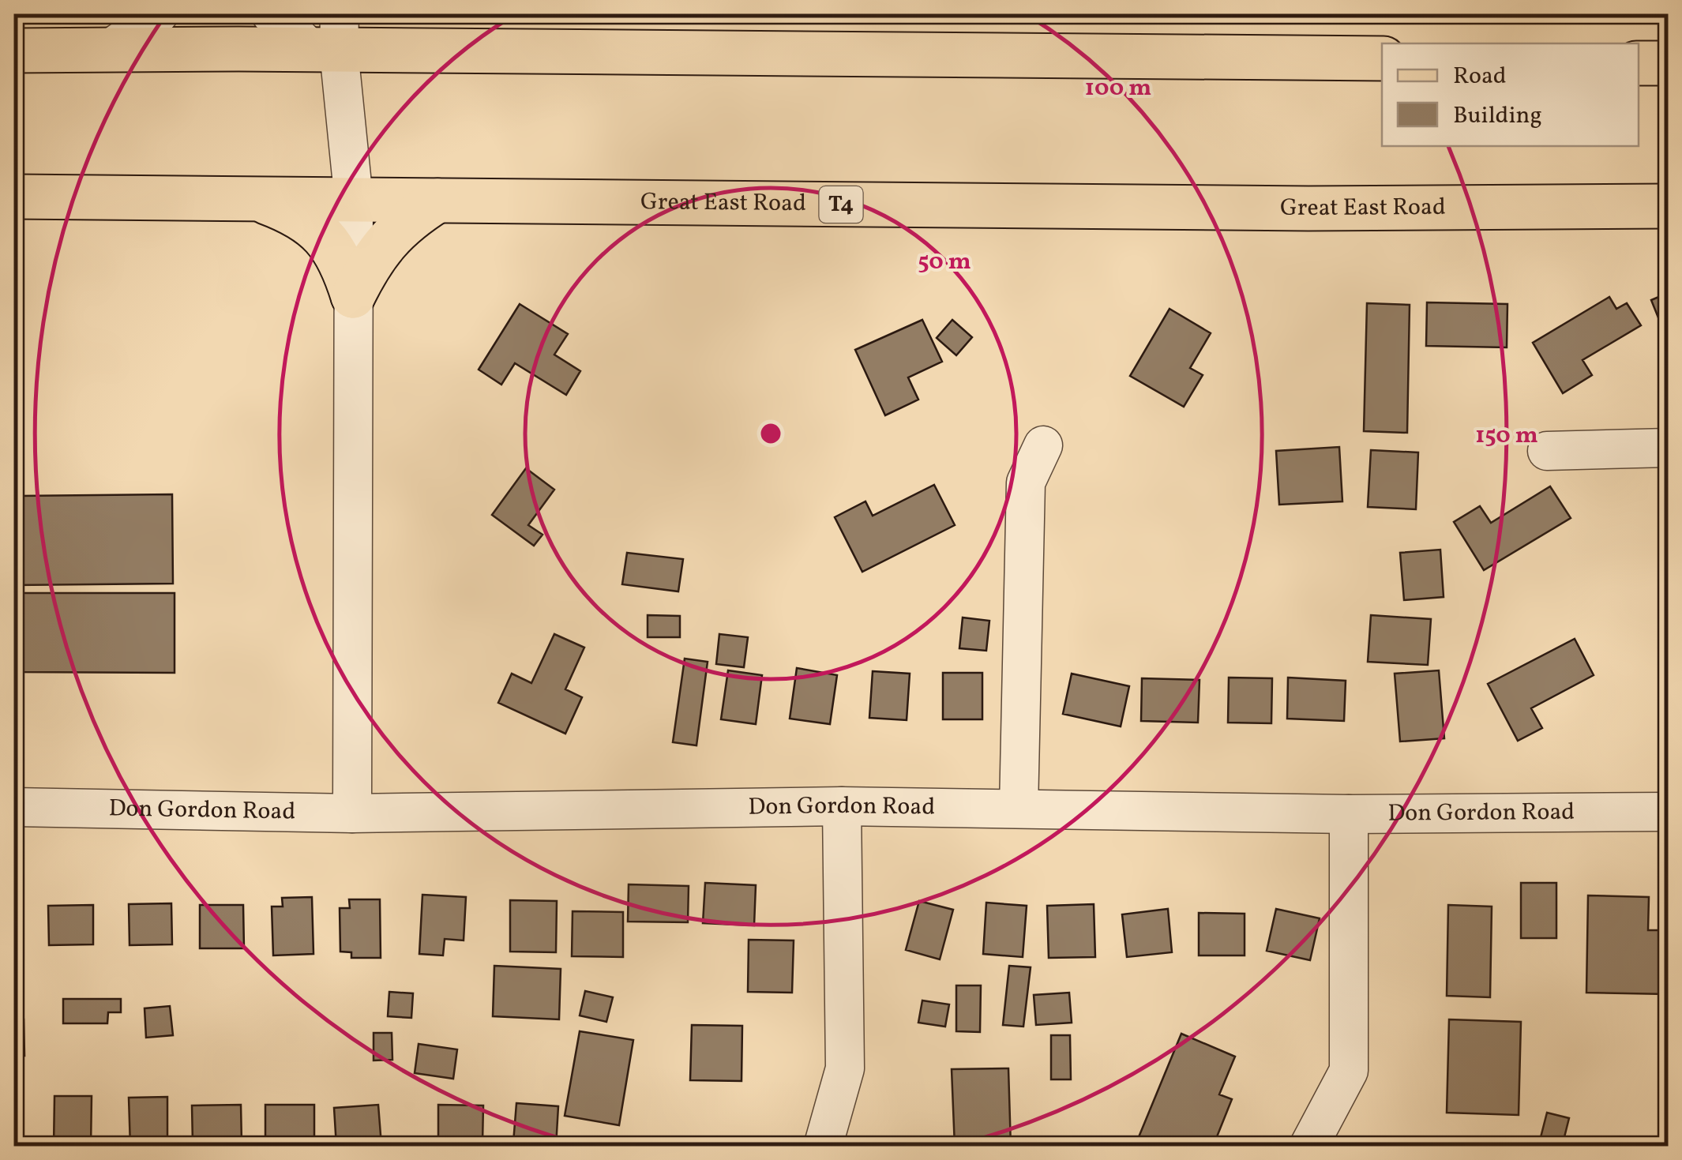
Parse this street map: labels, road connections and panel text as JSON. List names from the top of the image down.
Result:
{
  "streets": {
    "main road": ["Great East Road", "T4"],
    "street": ["Don Gordon Road"]
  },
  "legend": ["Road", "Building"],
  "rings": ["100 m", "50 m", "150 m"]
}
